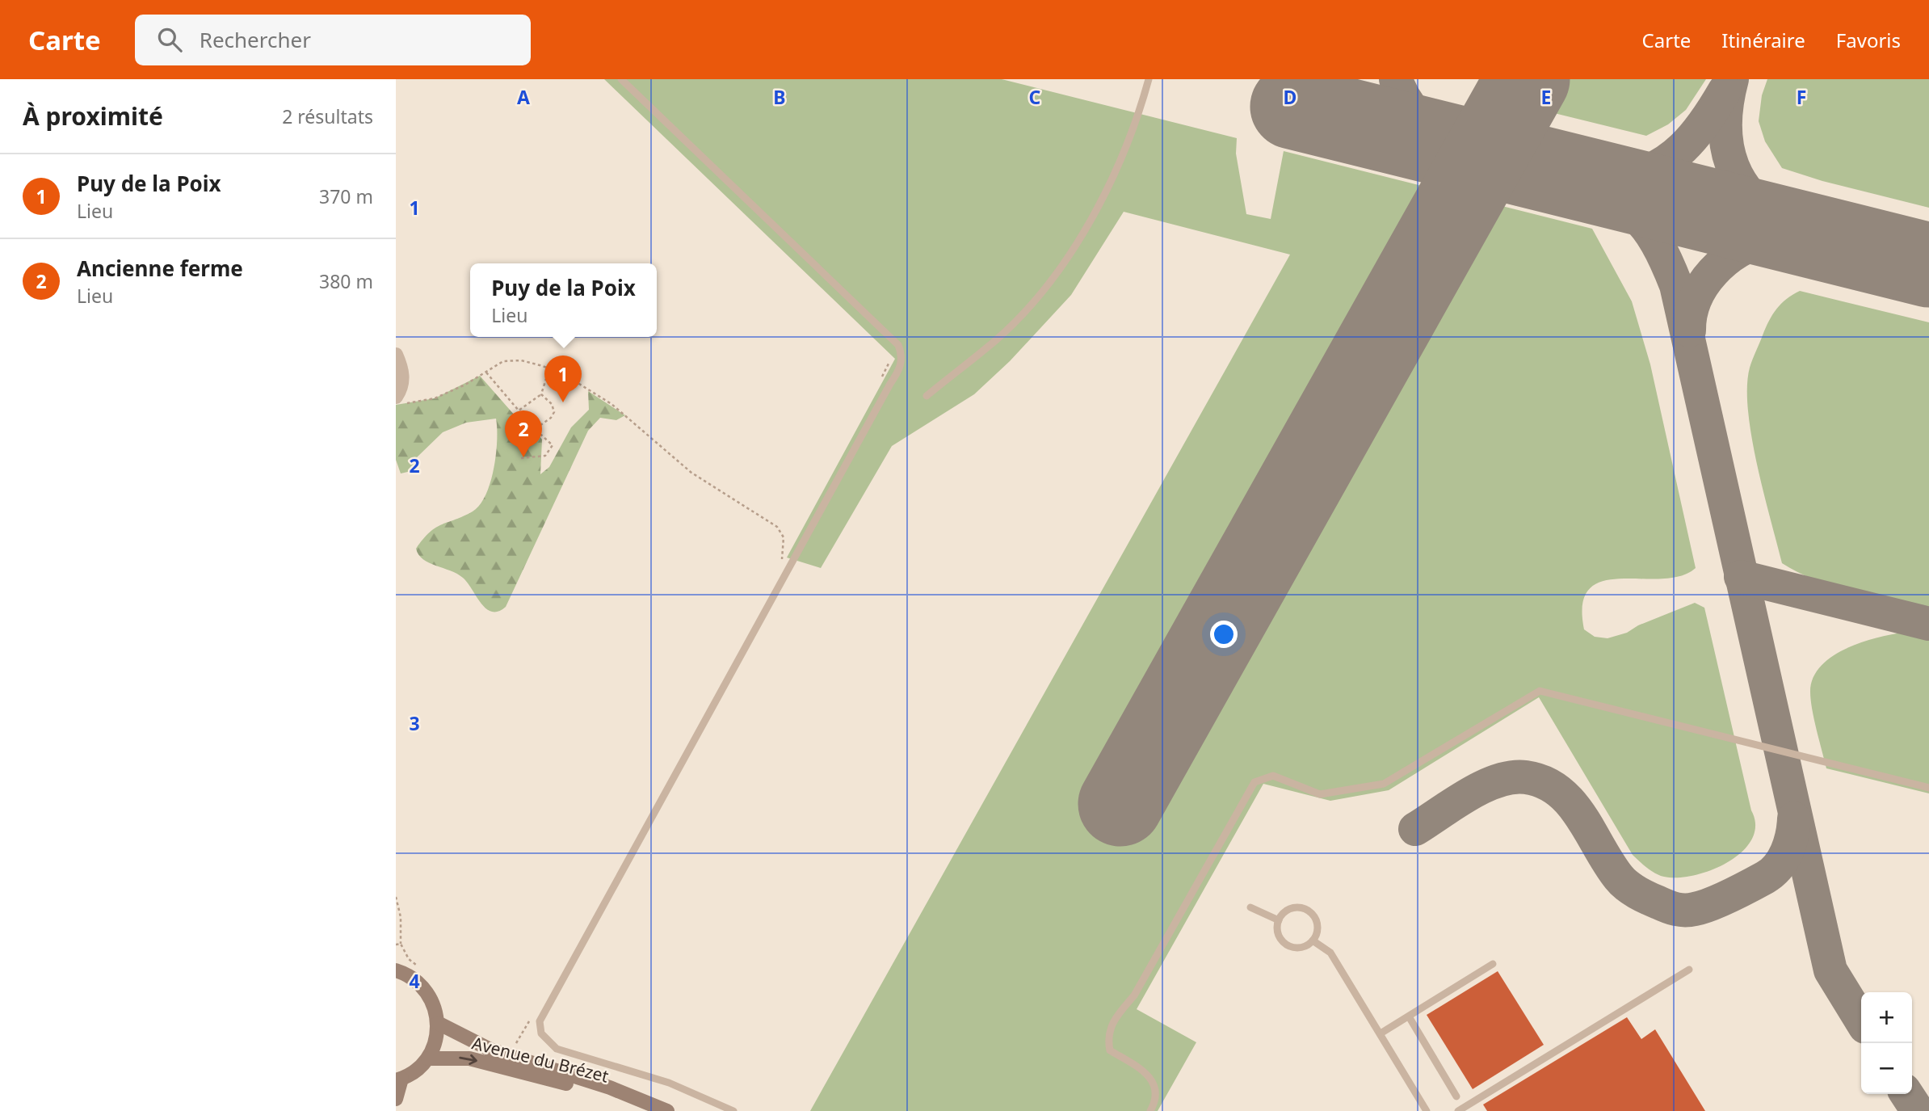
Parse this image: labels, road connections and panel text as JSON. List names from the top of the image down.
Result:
{
  "streets": {
    "main road": ["Avenue du Brézet"]
  },
  "page": {
    "header": "Carte",
    "search": "Rechercher",
    "nav": ["Carte", "Itinéraire", "Favoris"],
    "heading": ["À proximité", "2 résultats"],
    "list": [
      {
        "mark": "1",
        "name": "Puy de la Poix",
        "note": "Lieu",
        "value": "370 m"
      },
      {
        "mark": "2",
        "name": "Ancienne ferme",
        "note": "Lieu",
        "value": "380 m"
      }
    ],
    "popup": ["Puy de la Poix", "Lieu"],
    "pins": ["1", "2"],
    "map_buttons": ["+", "−"]
  },
  "grid": {
    "columns": [
      "A",
      "B",
      "C",
      "D",
      "E",
      "F"
    ],
    "rows": [
      "1",
      "2",
      "3",
      "4"
    ]
  }
}
